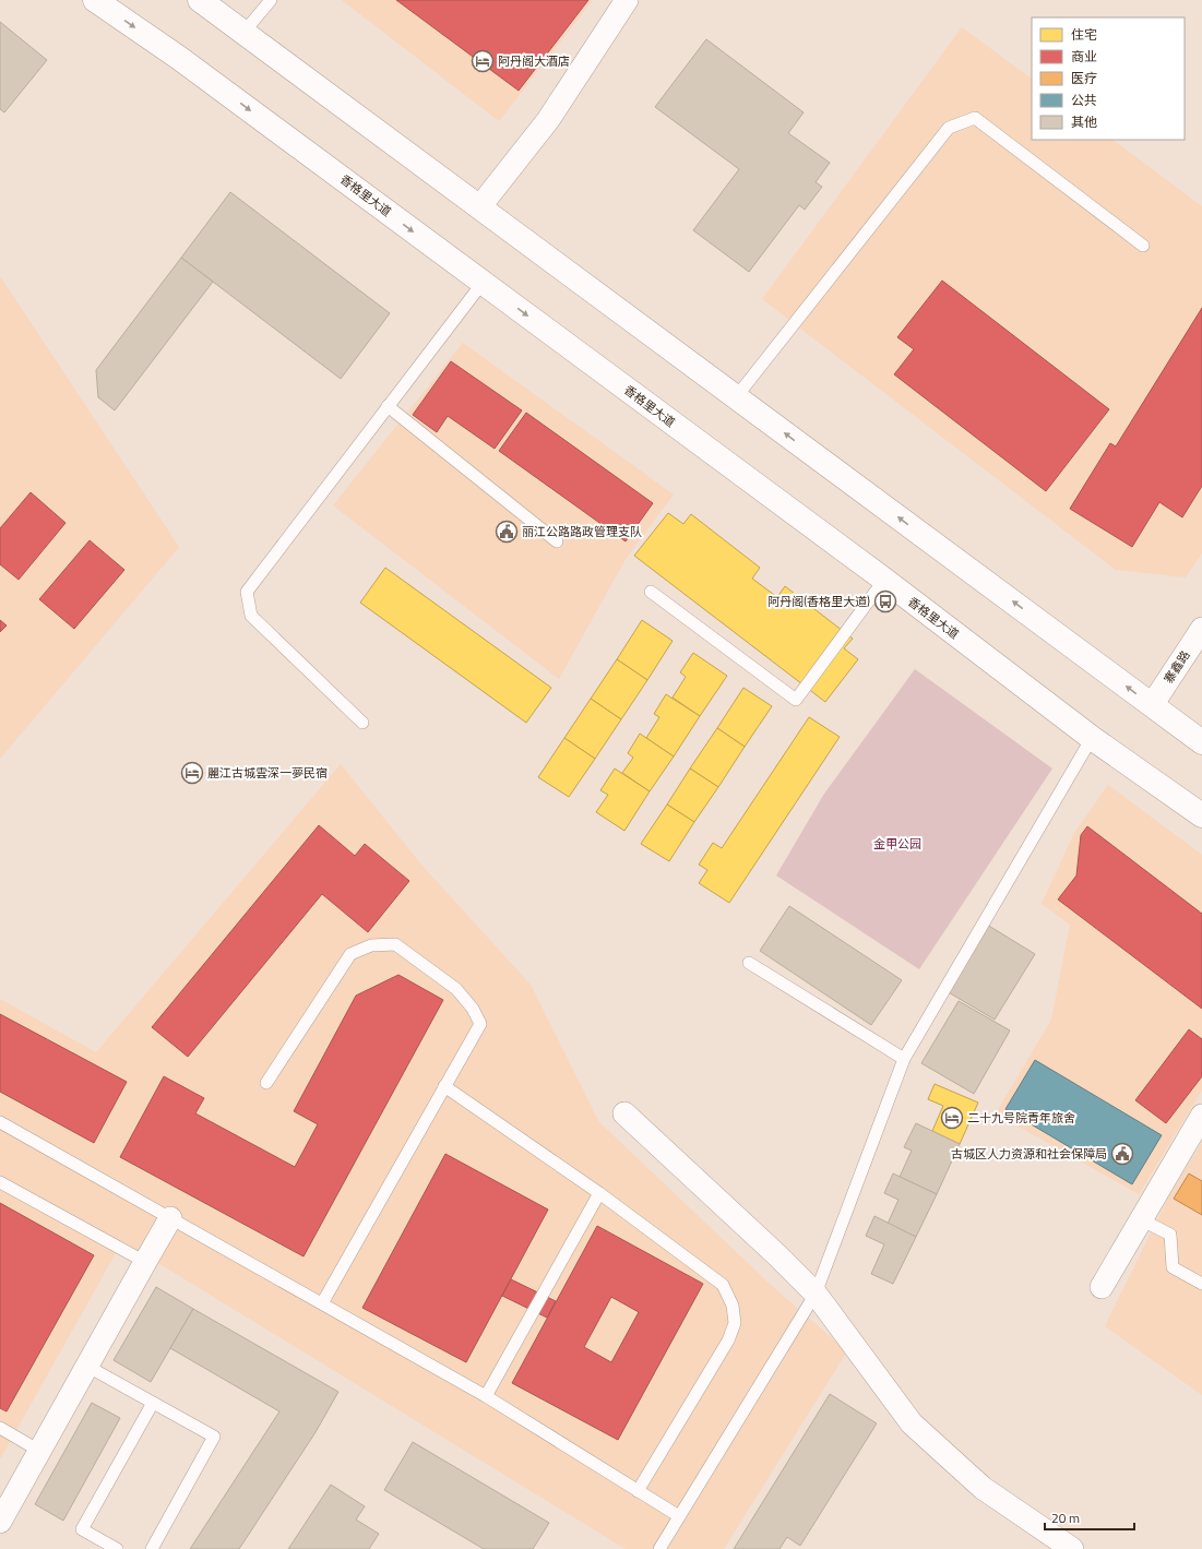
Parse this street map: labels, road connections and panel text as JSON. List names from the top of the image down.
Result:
{
  "streets": {
    "main road": ["香格里大道"],
    "street": ["寨鑫路"]
  },
  "parks": ["金甲公园"],
  "places": {
    "hotel": ["阿丹阁大酒店", "麗江古城雲深一夢民宿", "二十九号院青年旅舍"],
    "public building": ["丽江公路路政管理支队", "古城区人力资源和社会保障局"],
    "bus stop": ["阿丹阁(香格里大道)"]
  },
  "legend": [
    "住宅",
    "商业",
    "医疗",
    "公共",
    "其他"
  ],
  "scale_bar": "20 m"
}
